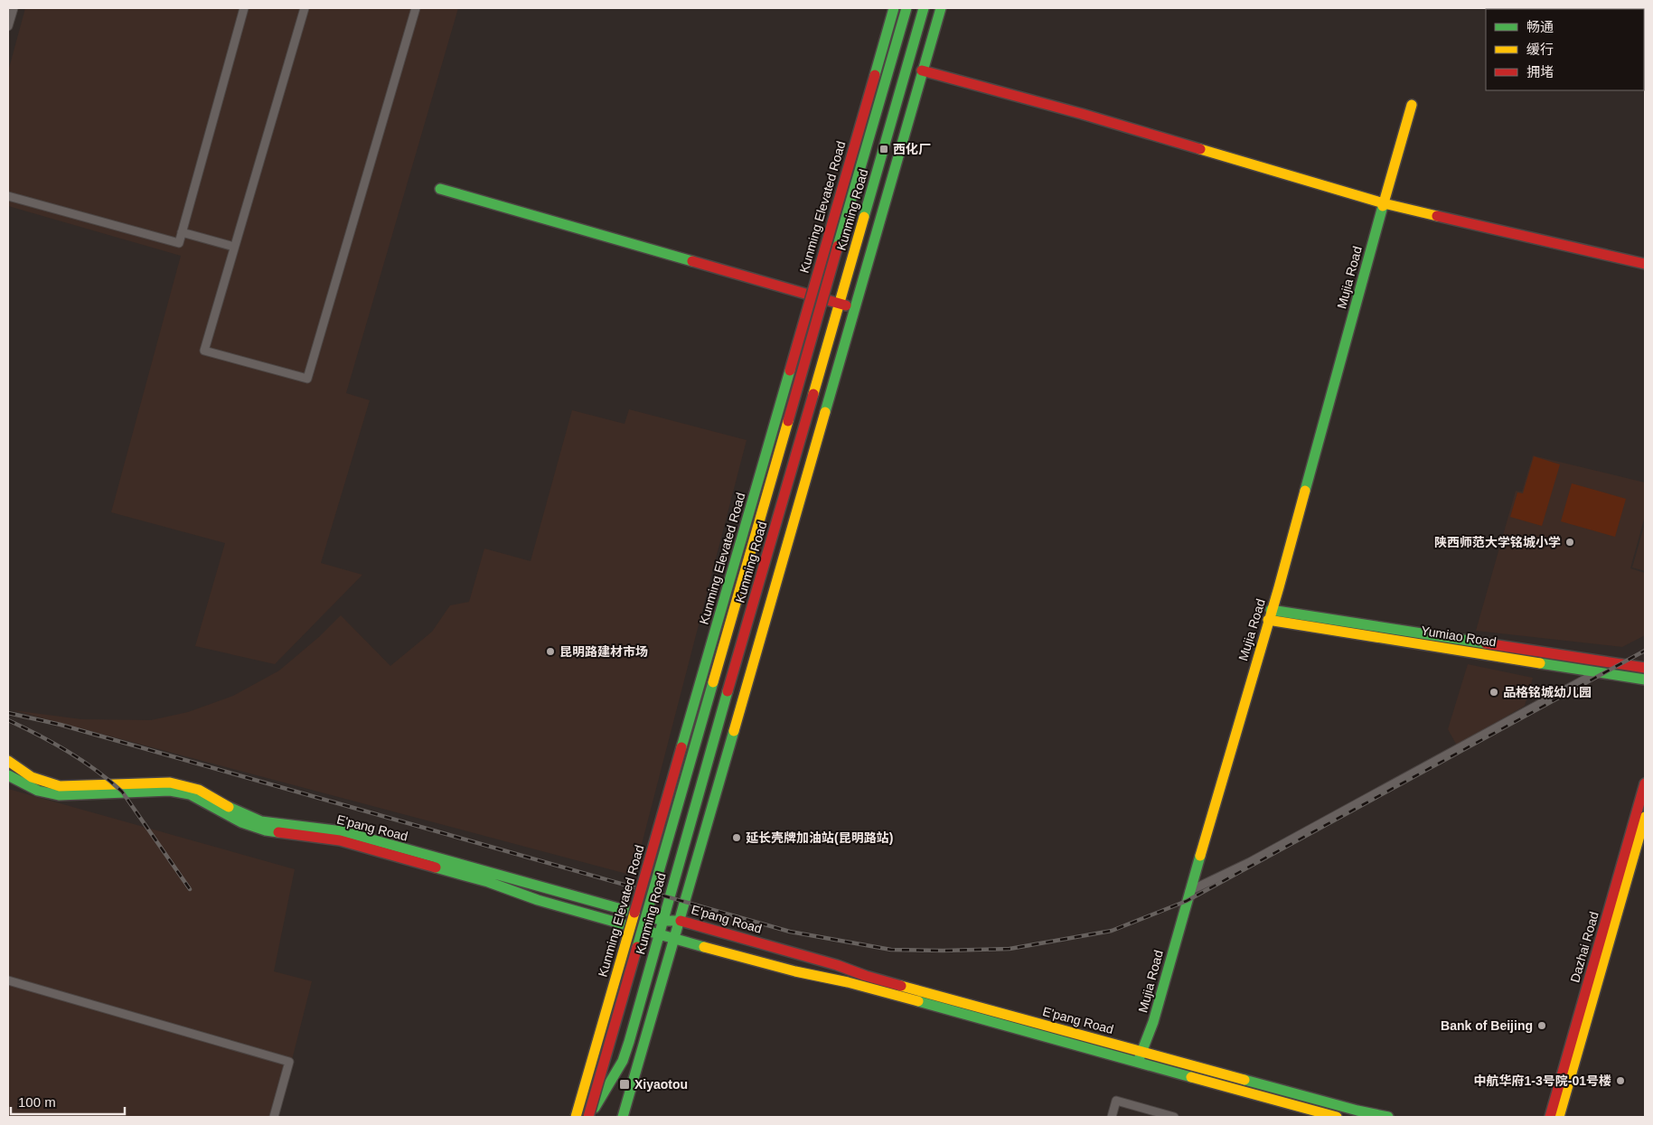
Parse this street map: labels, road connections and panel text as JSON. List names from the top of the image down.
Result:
{
  "streets": {
    "main road": [
      "Kunming Elevated Road",
      "Kunming Road",
      "Mujia Road",
      "Yumiao Road",
      "E'pang Road",
      "Dazhai Road"
    ]
  },
  "crossings": [
    ["Kunming Elevated Road", "Kunming Road"],
    ["Kunming Road", "E'pang Road"],
    ["Mujia Road", "Yumiao Road"],
    ["Mujia Road", "E'pang Road"]
  ],
  "places": {
    "transit": ["西化厂", "Xiyaotou"],
    "other": [
      "陕西师范大学铭城小学",
      "昆明路建材市场",
      "品格铭城幼儿园",
      "延长壳牌加油站(昆明路站)",
      "Bank of Beijing",
      "中航华府1-3号院-01号楼"
    ]
  },
  "legend": ["畅通", "缓行", "拥堵"],
  "scale_bar": "100 m"
}
